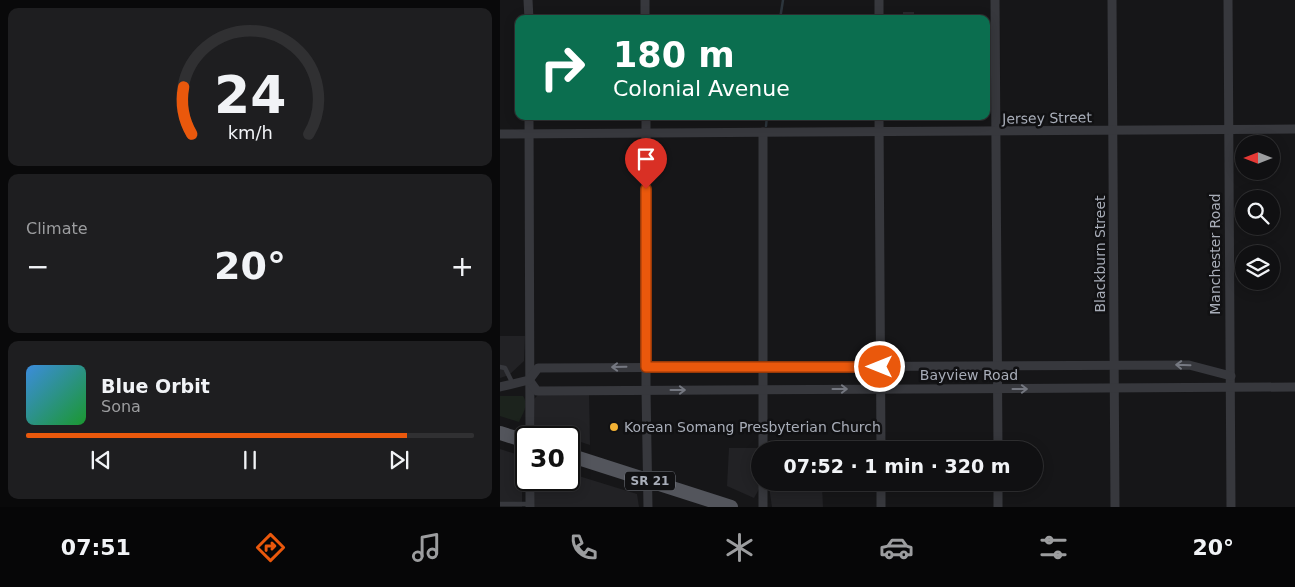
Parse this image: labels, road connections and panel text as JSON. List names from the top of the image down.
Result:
{
  "streets": {
    "main road": ["SR 21"],
    "street": [
      "Jersey Street",
      "Blackburn Street",
      "Manchester Road",
      "Bayview Road"
    ]
  },
  "crossings": [
    ["Jersey Street", "Blackburn Street"],
    ["Jersey Street", "Manchester Road"],
    ["Blackburn Street", "Bayview Road"],
    ["Manchester Road", "Bayview Road"]
  ],
  "places": ["Korean Somang Presbyterian Church"],
  "north": "left",
  "page": {
    "turn": ["180 m", "Colonial Avenue"],
    "tile": "Climate",
    "heat": ["−", "20°", "+"],
    "song": ["Blue Orbit", "Sona"],
    "limit": "30",
    "trip": "07:52 · 1 min · 320 m",
    "tabs": ["07:51", "20°"],
    "gauge": ["24", "km/h"]
  }
}
